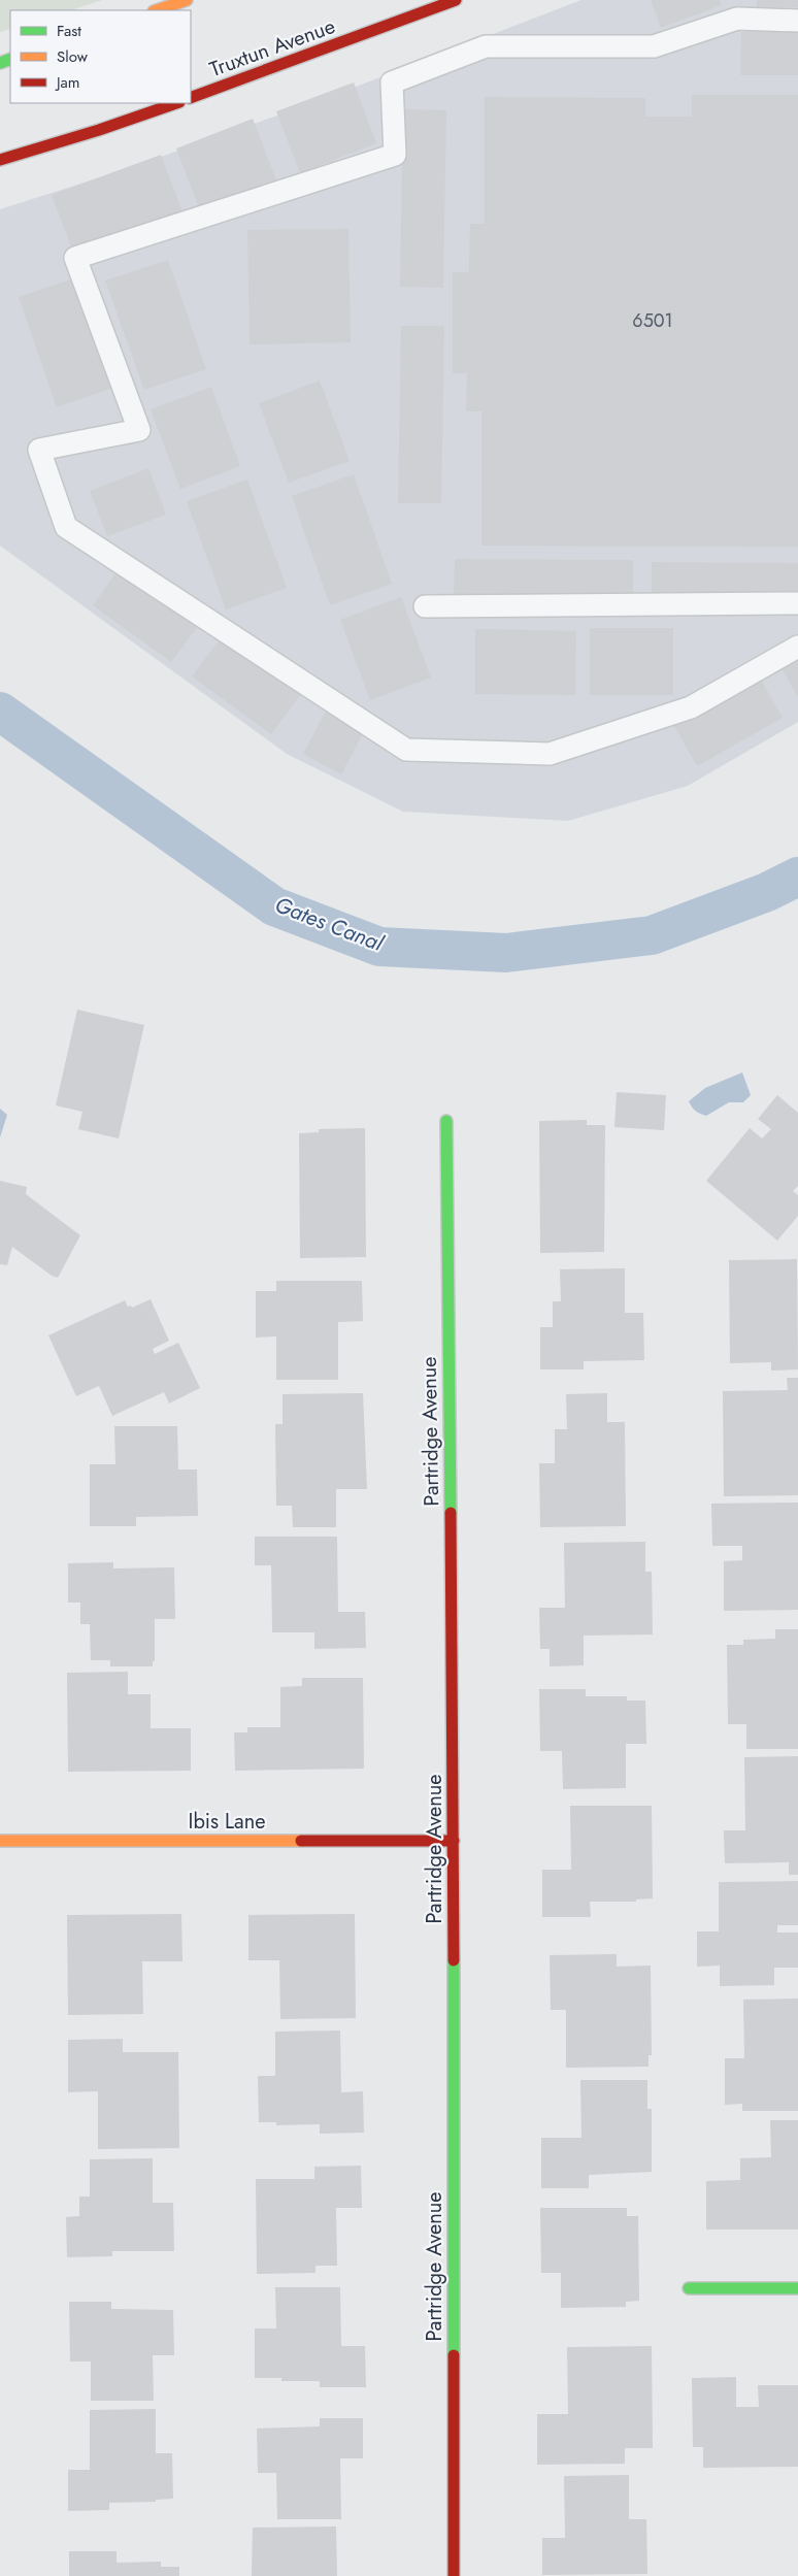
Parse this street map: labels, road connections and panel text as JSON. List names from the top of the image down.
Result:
{
  "streets": {
    "street": ["Truxtun Avenue", "Partridge Avenue", "Ibis Lane"]
  },
  "crossings": [
    ["Partridge Avenue", "Ibis Lane"]
  ],
  "water": ["Gates Canal"],
  "house_numbers": ["6501"],
  "legend": ["Fast", "Slow", "Jam"]
}
